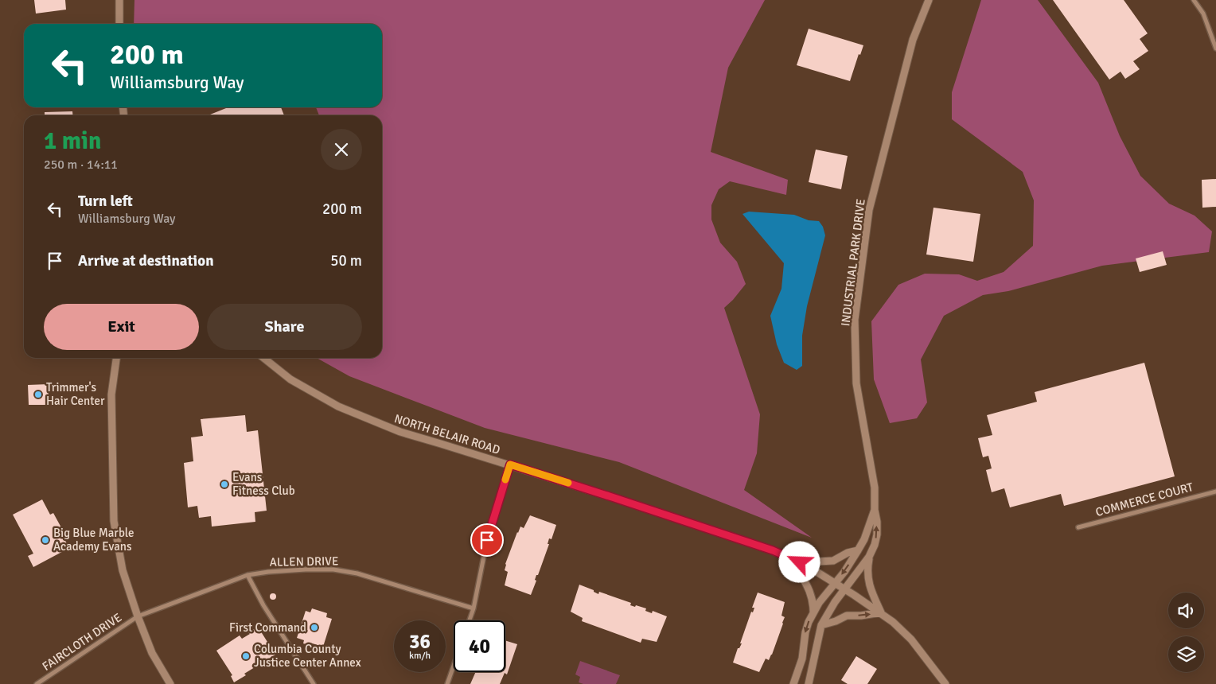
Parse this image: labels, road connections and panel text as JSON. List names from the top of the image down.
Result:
{
  "streets": {
    "street": [
      "INDUSTRIAL PARK DRIVE",
      "NORTH BELAIR ROAD",
      "COMMERCE COURT",
      "ALLEN DRIVE",
      "FAIRCLOTH DRIVE"
    ]
  },
  "crossings": [
    ["INDUSTRIAL PARK DRIVE", "NORTH BELAIR ROAD"],
    ["ALLEN DRIVE", "FAIRCLOTH DRIVE"]
  ],
  "places": [
    "Trimmer's Hair Center",
    "Evans Fitness Club",
    "Big Blue Marble Academy Evans",
    "First Command",
    "Columbia County Justice Center Annex"
  ],
  "page": {
    "turn": ["200 m", "Williamsburg Way"],
    "heading": ["1 min", "250 m · 14:11"],
    "list": [
      {
        "name": "Turn left",
        "note": "Williamsburg Way",
        "value": "200 m"
      },
      {
        "name": "Arrive at destination",
        "value": "50 m"
      }
    ],
    "buttons": ["Exit", "Share"],
    "speed": "36 km/h",
    "limit": "40"
  }
}
